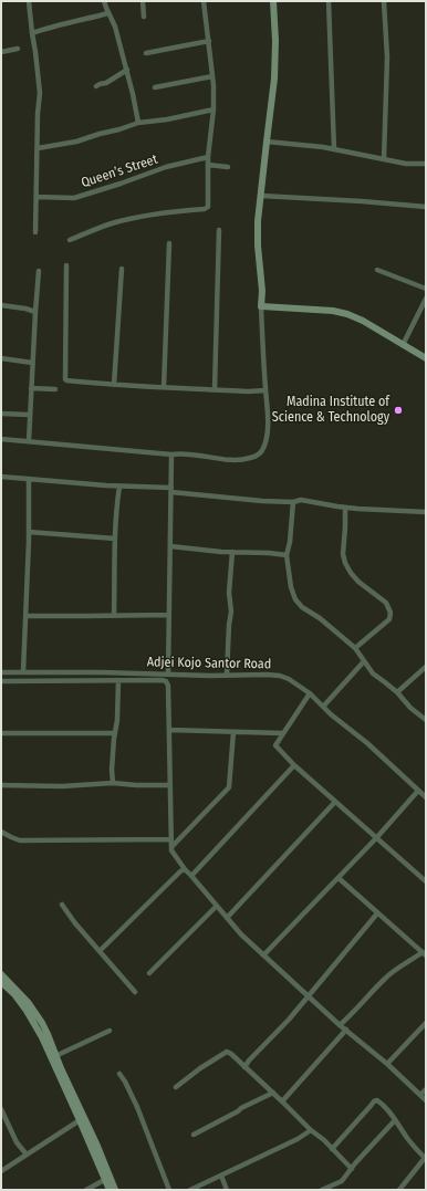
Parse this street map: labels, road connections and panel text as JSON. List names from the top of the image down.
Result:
{
  "streets": {
    "street": ["Queen’s Street", "Adjei Kojo Santor Road"]
  },
  "places": ["Madina Institute of Science & Technology"]
}
